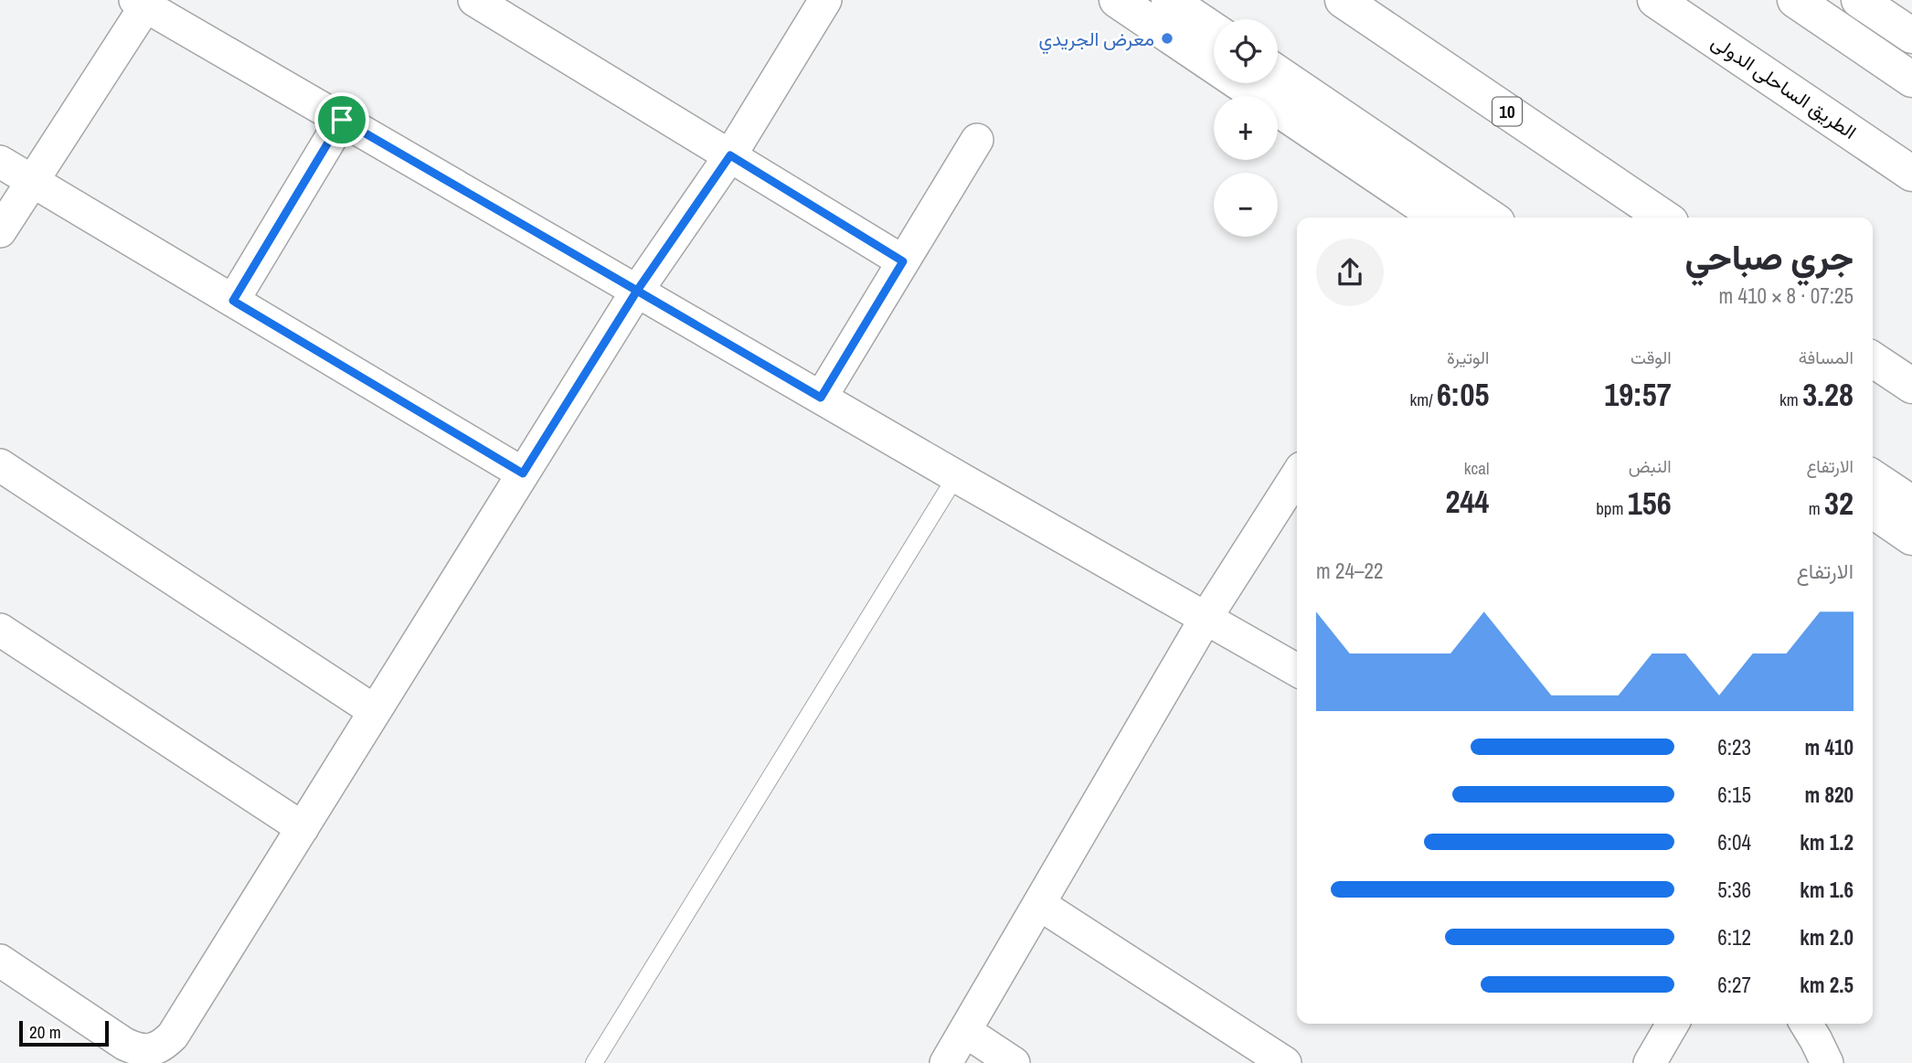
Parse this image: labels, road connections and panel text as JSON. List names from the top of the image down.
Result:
{
  "streets": {
    "main road": ["الطريق الساحلى الدولى", "10"]
  },
  "places": ["معرض الجريدي"],
  "scale_bar": "20 m",
  "page": {
    "map_buttons": ["+", "−"],
    "heading": ["جري صباحي", "07:25 · 8 × 410 m"],
    "stats": [
      ["المسافة", "3.28 km"],
      ["الوقت", "19:57"],
      ["الوتيرة", "6:05 /km"],
      ["الارتفاع", "32 m"],
      ["النبض", "156 bpm"],
      ["kcal", "244"]
    ],
    "chart": ["الارتفاع", "22–24 m"],
    "list": [
      {
        "name": "410 m",
        "note": "6:23"
      },
      {
        "name": "820 m",
        "note": "6:15"
      },
      {
        "name": "1.2 km",
        "note": "6:04"
      },
      {
        "name": "1.6 km",
        "note": "5:36"
      },
      {
        "name": "2.0 km",
        "note": "6:12"
      },
      {
        "name": "2.5 km",
        "note": "6:27"
      }
    ],
    "scale": "20 m"
  }
}
